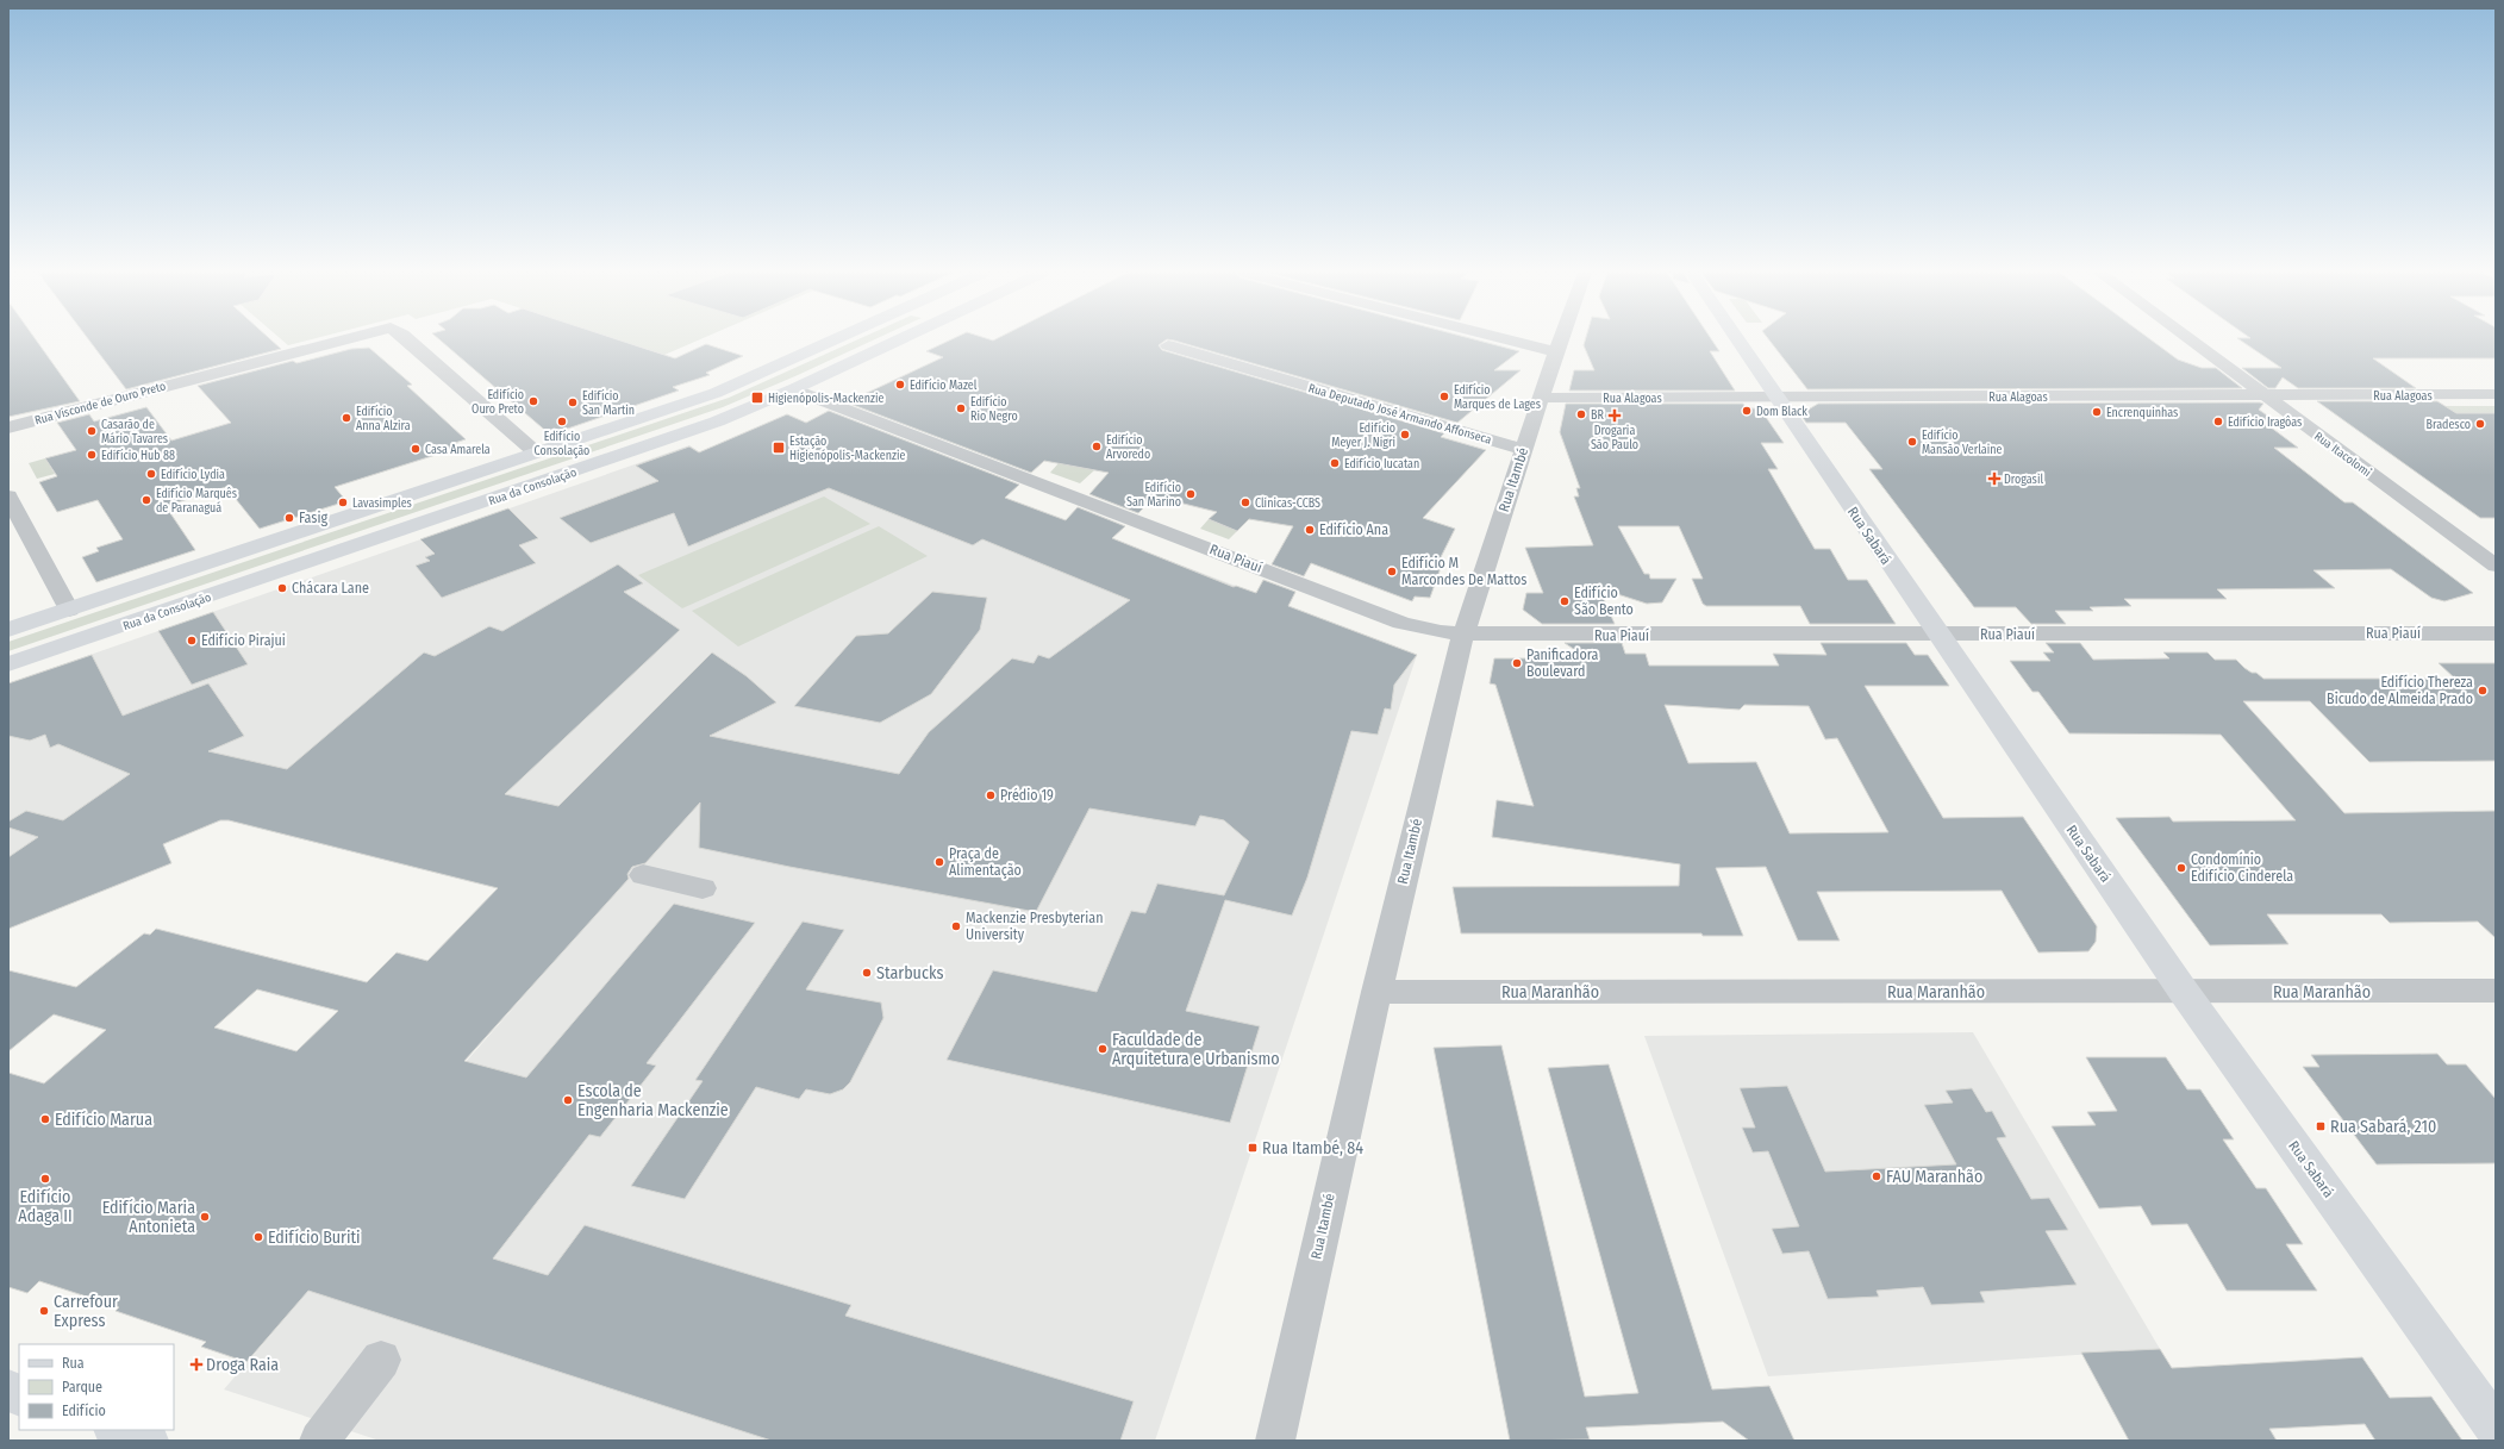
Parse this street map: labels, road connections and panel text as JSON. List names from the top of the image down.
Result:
{
  "streets": {
    "main road": ["Rua da Consolação", "Rua Sabará"],
    "street": [
      "Rua Alagoas",
      "Rua Visconde de Ouro Preto",
      "Rua Deputado José Armando Affonseca",
      "Rua Itacolomi",
      "Rua Itambé",
      "Rua Piauí",
      "Rua Maranhão"
    ]
  },
  "crossings": [
    ["Rua Alagoas", "Rua Itacolomi"],
    ["Rua Alagoas", "Rua Itambé"],
    ["Rua Alagoas", "Rua Sabará"],
    ["Rua Deputado José Armando Affonseca", "Rua Itambé"],
    ["Rua Itambé", "Rua Piauí"],
    ["Rua Itambé", "Rua Maranhão"],
    ["Rua da Consolação", "Rua Piauí"],
    ["Rua Sabará", "Rua Piauí"],
    ["Rua Sabará", "Rua Maranhão"]
  ],
  "places": {
    "other": [
      "Edifício Mazel",
      "Edifício Marques de Lages",
      "Edifício Ouro Preto",
      "Edifício San Martin",
      "Edifício Rio Negro",
      "Dom Black",
      "Encrenquinhas",
      "BR",
      "Edifício Anna Alzira",
      "Edifício Consolação",
      "Edifício Iragôas",
      "Bradesco",
      "Casarão de Mário Tavares",
      "Edifício Meyer J. Nigri",
      "Edifício Mansão Verlaine",
      "Edifício Arvoredo",
      "Casa Amarela",
      "Edifício Hub 88",
      "Edifício Iucatan",
      "Edifício Lydia",
      "Edifício San Marino",
      "Edifício Marquês de Paranaguá",
      "Lavasimples",
      "Clinicas-CCBS",
      "Fasig",
      "Edifício Ana",
      "Edifício M Marcondes De Mattos",
      "Chácara Lane",
      "Edifício São Bento",
      "Edifício Pirajui",
      "Panificadora Boulevard",
      "Edifício Thereza Bicudo de Almeida Prado",
      "Prédio 19",
      "Praça de Alimentação",
      "Condomínio Edifício Cinderela",
      "Mackenzie Presbyterian University",
      "Starbucks",
      "Faculdade de Arquitetura e Urbanismo",
      "Escola de Engenharia Mackenzie",
      "Edifício Marua",
      "FAU Maranhão",
      "Edifício Adaga II",
      "Edifício Maria Antonieta",
      "Edifício Buriti",
      "Carrefour Express"
    ],
    "transit": [
      "Higienópolis-Mackenzie",
      "Estação Higienópolis-Mackenzie",
      "Rua Sabará, 210",
      "Rua Itambé, 84"
    ],
    "health": ["Drogaria São Paulo", "Drogasil", "Droga Raia"]
  },
  "legend": ["Rua", "Parque", "Edifício"]
}
